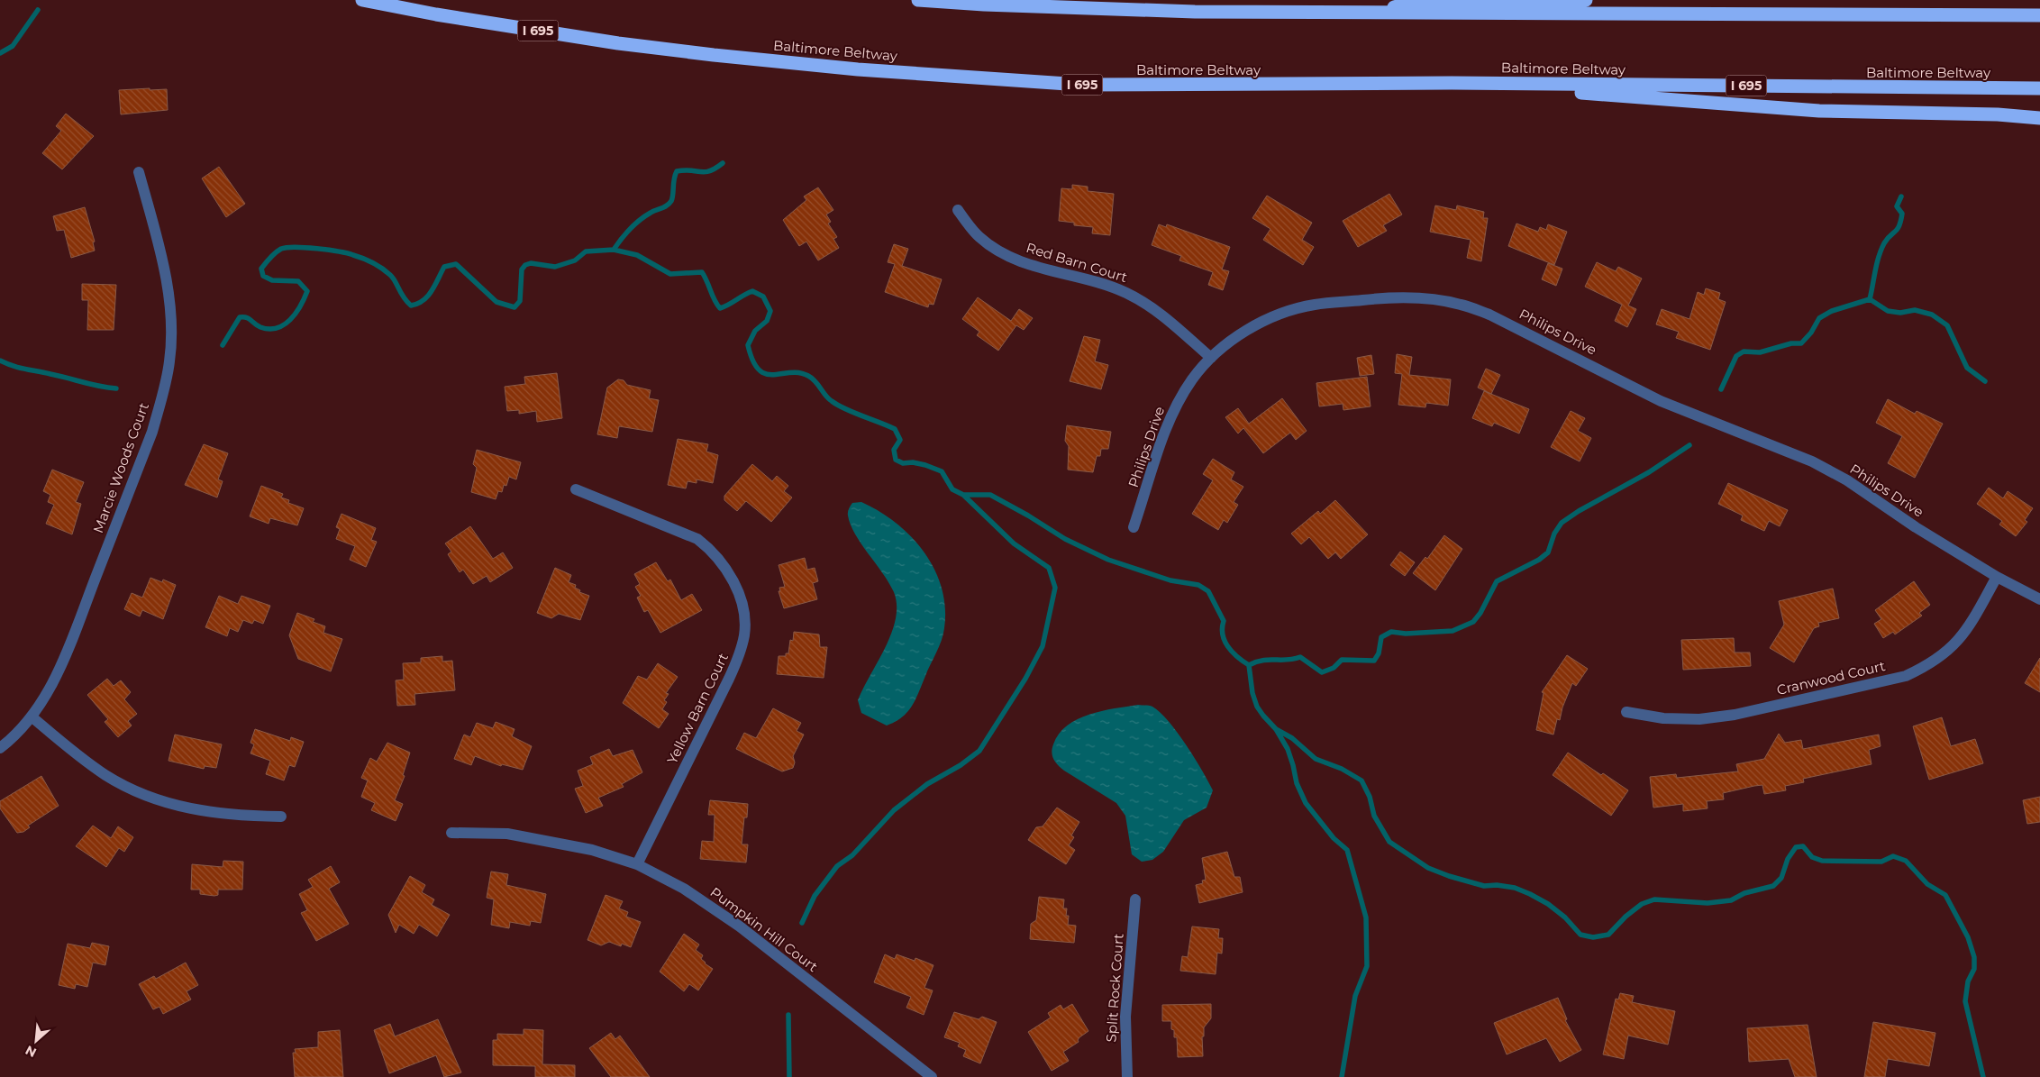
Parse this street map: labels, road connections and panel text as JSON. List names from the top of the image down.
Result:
{
  "streets": {
    "highway": ["I 695", "Baltimore Beltway"],
    "street": [
      "Red Barn Court",
      "Philips Drive",
      "Marcie Woods Court",
      "Cranwood Court",
      "Yellow Barn Court",
      "Pumpkin Hill Court",
      "Split Rock Court"
    ]
  },
  "crossings": [
    ["Red Barn Court", "Philips Drive"],
    ["Philips Drive", "Cranwood Court"],
    ["Yellow Barn Court", "Pumpkin Hill Court"]
  ],
  "north": "bottom left"
}
